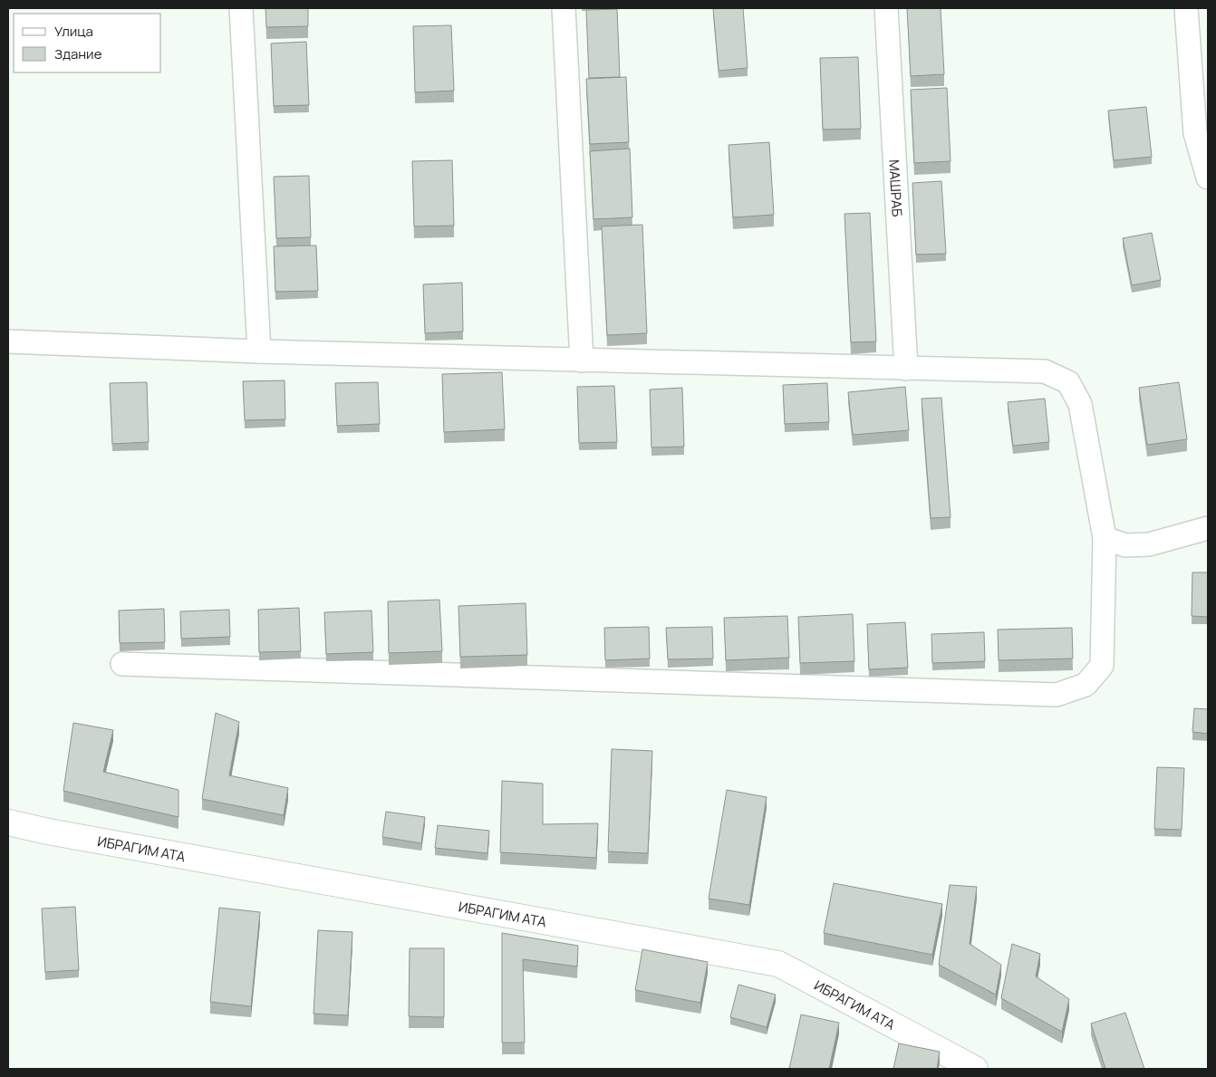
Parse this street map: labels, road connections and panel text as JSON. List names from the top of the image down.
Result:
{
  "streets": {
    "street": ["МАШРАБ", "ИБРАГИМ АТА"]
  },
  "legend": ["Улица", "Здание"]
}
